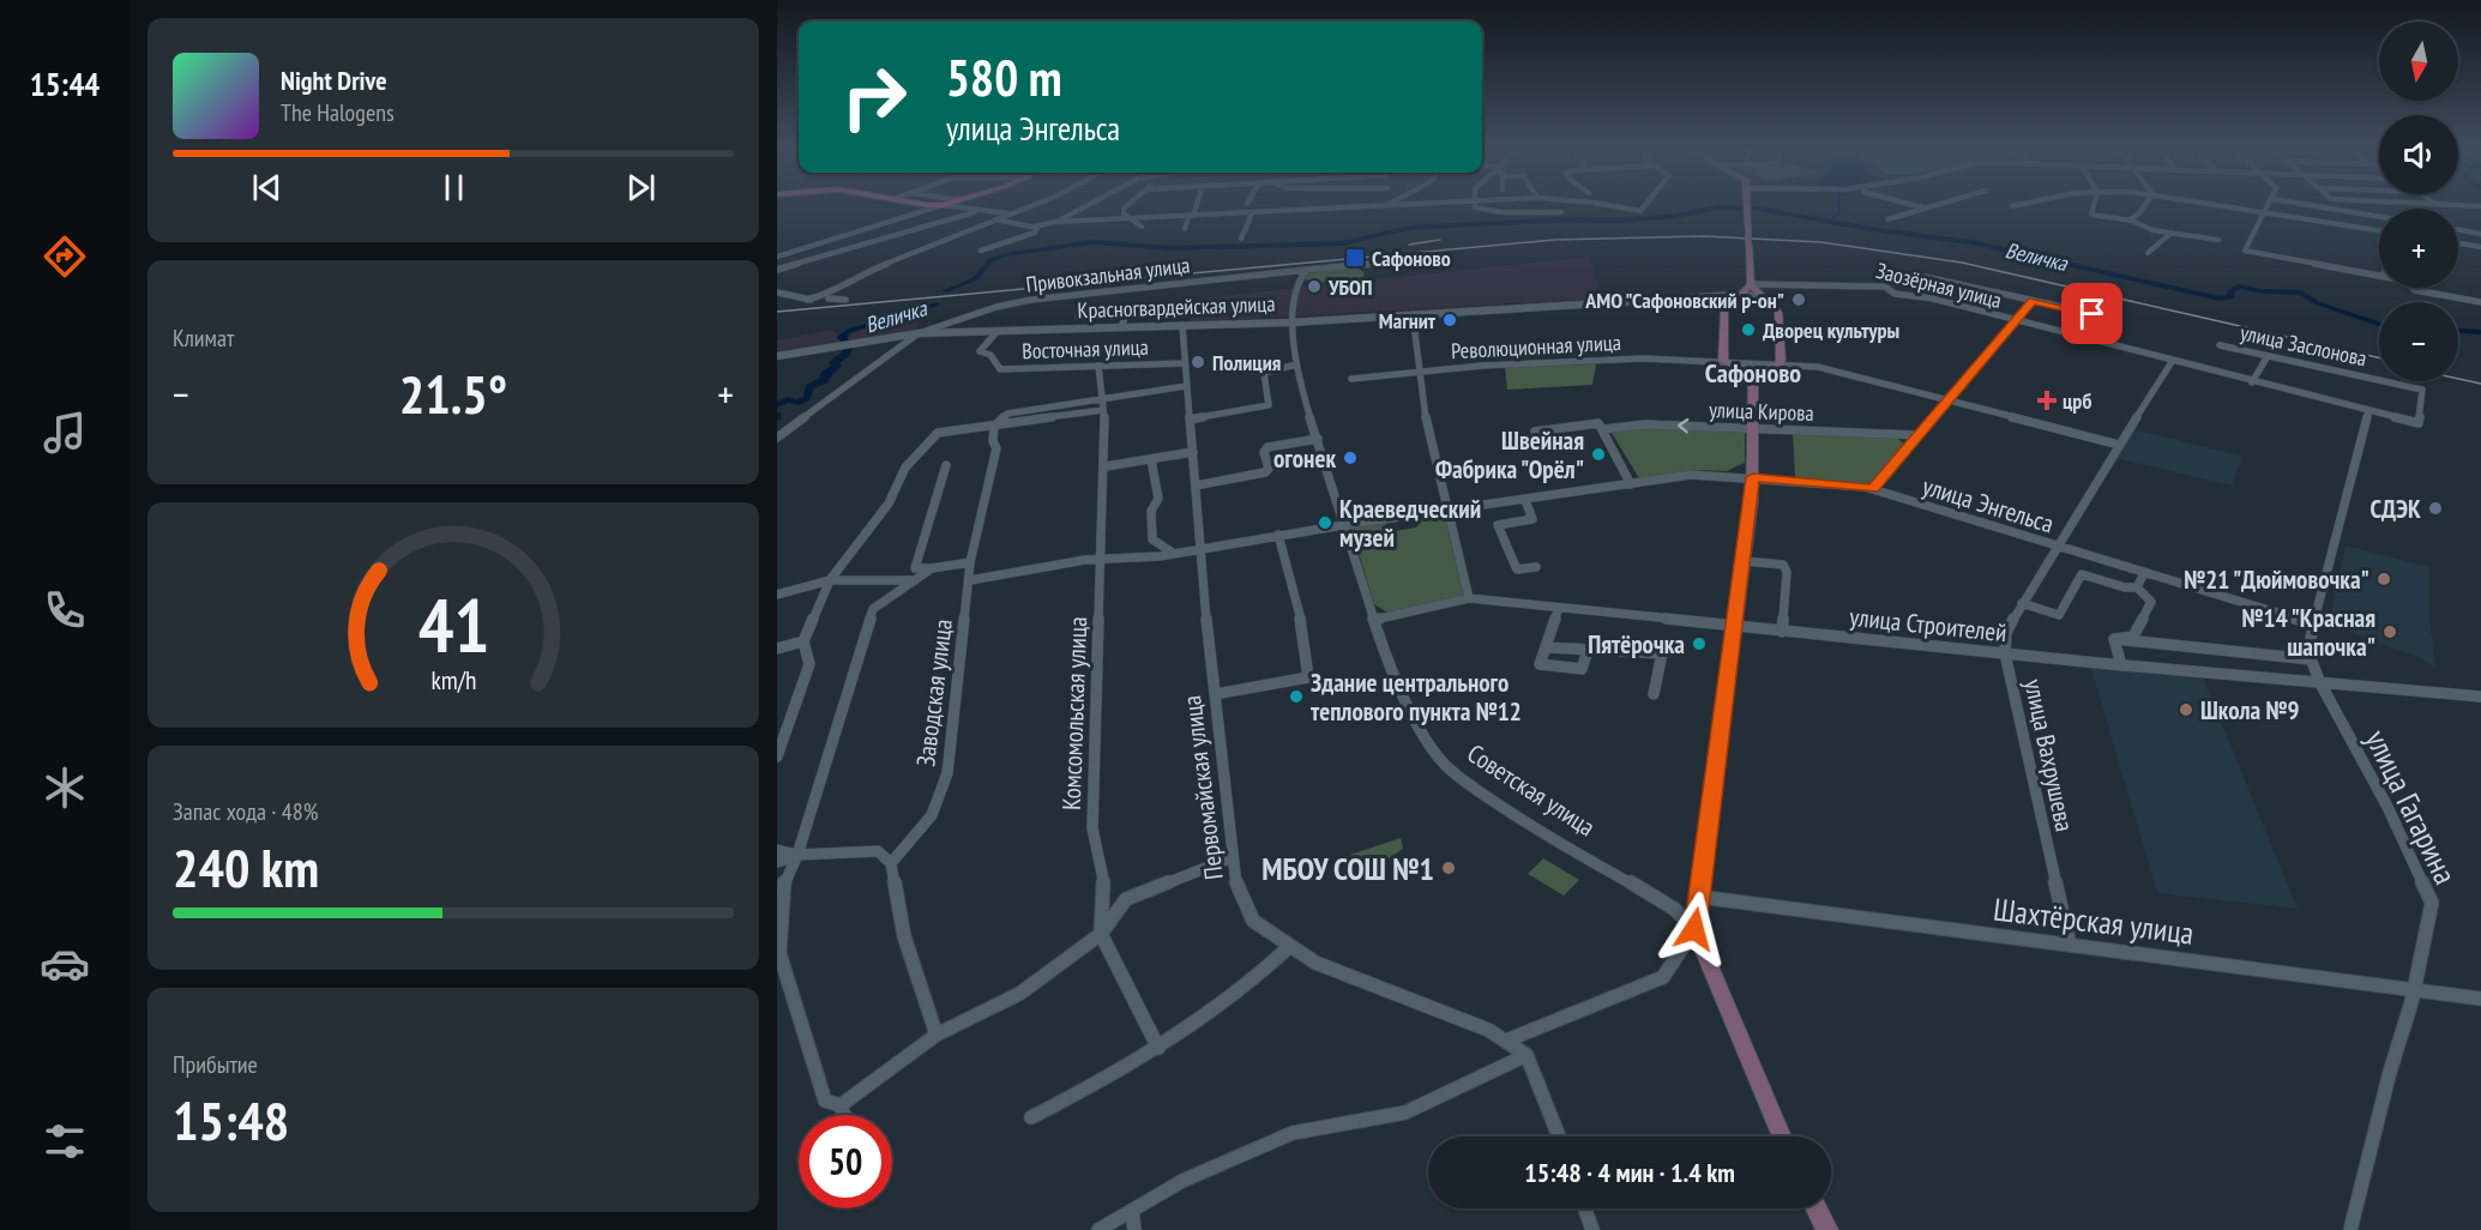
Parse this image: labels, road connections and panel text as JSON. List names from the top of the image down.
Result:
{
  "streets": {
    "street": [
      "Привокзальная улица",
      "Заозёрная улица",
      "Красногвардейская улица",
      "улица Заслонова",
      "Революционная улица",
      "Восточная улица",
      "улица Кирова",
      "улица Энгельса",
      "улица Строителей",
      "Заводская улица",
      "Комсомольская улица",
      "улица Вахрушева",
      "Первомайская улица",
      "Советская улица",
      "улица Гагарина",
      "Шахтёрская улица"
    ]
  },
  "crossings": [
    ["Привокзальная улица", "Красногвардейская улица"],
    ["Заозёрная улица", "улица Заслонова"],
    ["Заозёрная улица", "улица Вахрушева"],
    ["Заозёрная улица", "улица Гагарина"],
    ["Красногвардейская улица", "Восточная улица"],
    ["Красногвардейская улица", "Первомайская улица"],
    ["Красногвардейская улица", "Советская улица"],
    ["улица Заслонова", "улица Гагарина"],
    ["Восточная улица", "Комсомольская улица"],
    ["Восточная улица", "Первомайская улица"],
    ["улица Энгельса", "Заводская улица"],
    ["улица Энгельса", "Комсомольская улица"],
    ["улица Энгельса", "улица Вахрушева"],
    ["улица Энгельса", "Первомайская улица"],
    ["улица Энгельса", "Советская улица"],
    ["улица Энгельса", "улица Гагарина"],
    ["улица Строителей", "улица Вахрушева"],
    ["улица Строителей", "Советская улица"],
    ["улица Строителей", "улица Гагарина"],
    ["улица Вахрушева", "Шахтёрская улица"],
    ["улица Гагарина", "Шахтёрская улица"]
  ],
  "one_way": ["улица Кирова"],
  "districts": ["Сафоново"],
  "water": ["Величка"],
  "places": {
    "transit": ["Сафоново"],
    "other": [
      "УБОП",
      "АМО \"Сафоновский р-он\"",
      "Магнит",
      "Дворец культуры",
      "Полиция",
      "Швейная Фабрика \"Орёл\"",
      "огонек",
      "СДЭК",
      "Краеведческий музей",
      "№21 \"Дюймовочка\"",
      "№14 \"Красная шапочка\"",
      "Пятёрочка",
      "Здание центрального теплового пункта №12",
      "Школа №9",
      "МБОУ СОШ №1"
    ],
    "health": ["црб"]
  },
  "north": "bottom",
  "page": {
    "tabs": "15:44",
    "map_buttons": ["+", "−"],
    "turn": ["580 m", "улица Энгельса"],
    "song": ["Night Drive", "The Halogens"],
    "tile": [
      "Климат",
      ["Запас хода · 48%", "240 km"],
      ["Прибытие", "15:48"]
    ],
    "heat": ["−", "21.5°", "+"],
    "limit": "50",
    "trip": "15:48 · 4 мин · 1.4 km",
    "gauge": ["41", "km/h"]
  }
}
